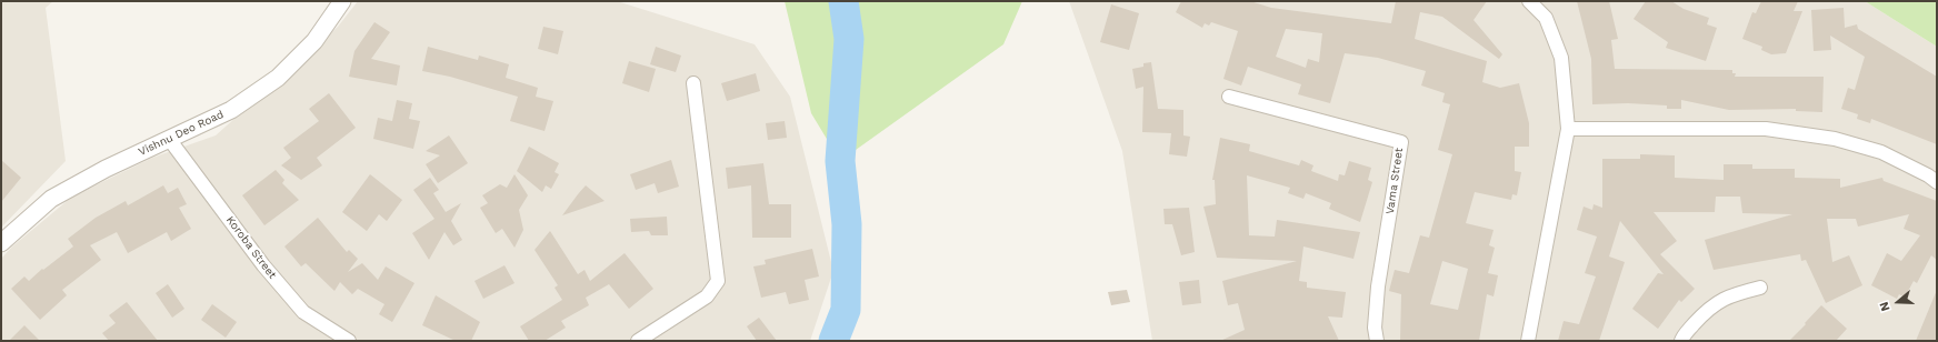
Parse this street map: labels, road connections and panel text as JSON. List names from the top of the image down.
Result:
{
  "streets": {
    "street": ["Vishnu Deo Road", "Vama Street", "Koroba Street"]
  },
  "crossings": [
    ["Vishnu Deo Road", "Koroba Street"]
  ],
  "north": "left"
}
